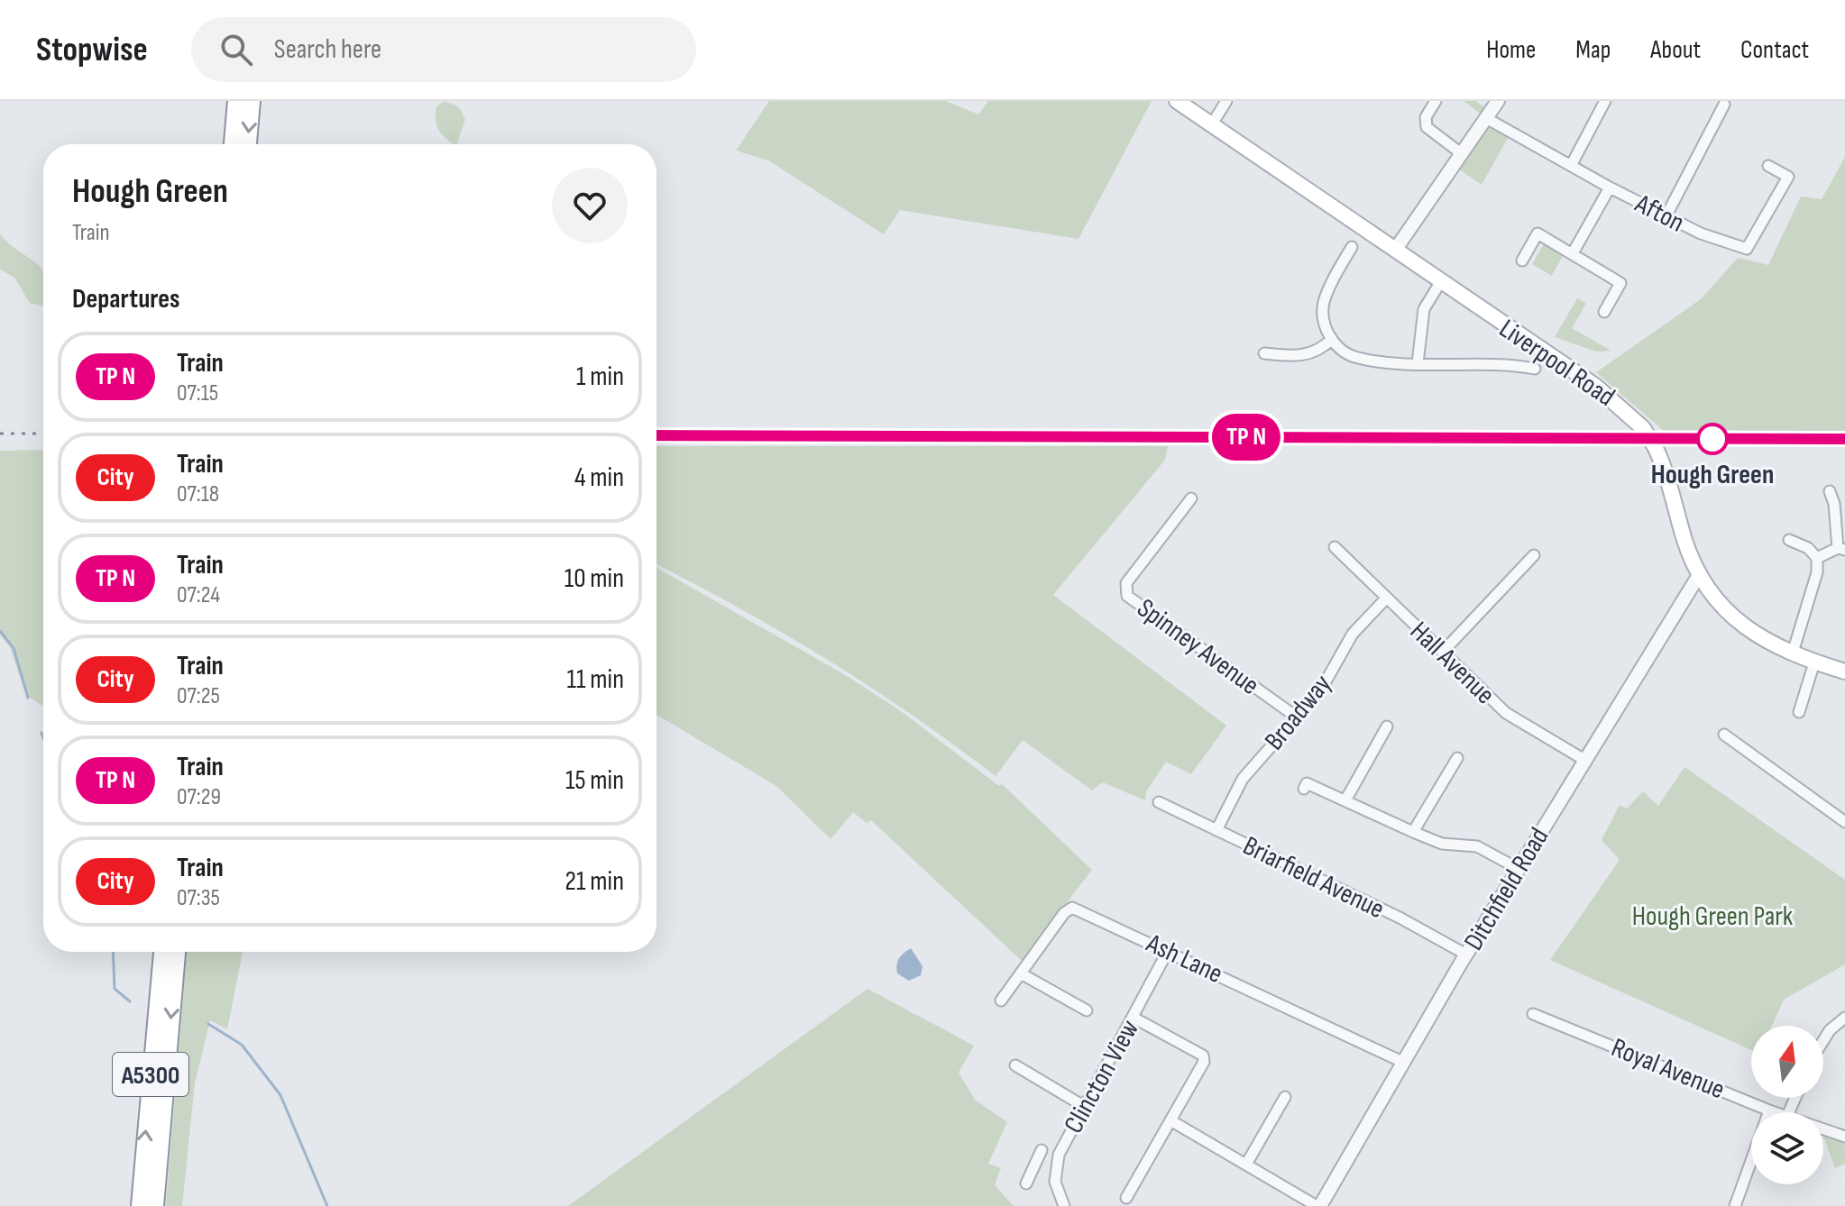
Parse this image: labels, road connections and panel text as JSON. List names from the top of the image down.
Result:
{
  "streets": {
    "highway": ["A5300"],
    "main road": ["Liverpool Road"],
    "street": [
      "Afton",
      "Spinney Avenue",
      "Hall Avenue",
      "Broadway",
      "Briarfield Avenue",
      "Ditchfield Road",
      "Ash Lane",
      "Royal Avenue",
      "Clincton View"
    ]
  },
  "crossings": [
    ["Liverpool Road", "Ditchfield Road"],
    ["Spinney Avenue", "Broadway"],
    ["Hall Avenue", "Broadway"],
    ["Hall Avenue", "Ditchfield Road"],
    ["Broadway", "Briarfield Avenue"],
    ["Briarfield Avenue", "Ditchfield Road"],
    ["Ditchfield Road", "Ash Lane"],
    ["Ash Lane", "Clincton View"]
  ],
  "parks": ["Hough Green Park"],
  "places": ["Hough Green"],
  "north": "top",
  "page": {
    "header": "Stopwise",
    "search": "Search here",
    "nav": [
      "Home",
      "Map",
      "About",
      "Contact"
    ],
    "on_map": "TP N",
    "heading": [
      ["Hough Green", "Train"],
      "Departures"
    ],
    "list": [
      {
        "mark": "TP N",
        "name": "Train",
        "note": "07:15",
        "value": "1 min"
      },
      {
        "mark": "City",
        "name": "Train",
        "note": "07:18",
        "value": "4 min"
      },
      {
        "mark": "TP N",
        "name": "Train",
        "note": "07:24",
        "value": "10 min"
      },
      {
        "mark": "City",
        "name": "Train",
        "note": "07:25",
        "value": "11 min"
      },
      {
        "mark": "TP N",
        "name": "Train",
        "note": "07:29",
        "value": "15 min"
      },
      {
        "mark": "City",
        "name": "Train",
        "note": "07:35",
        "value": "21 min"
      }
    ]
  }
}
